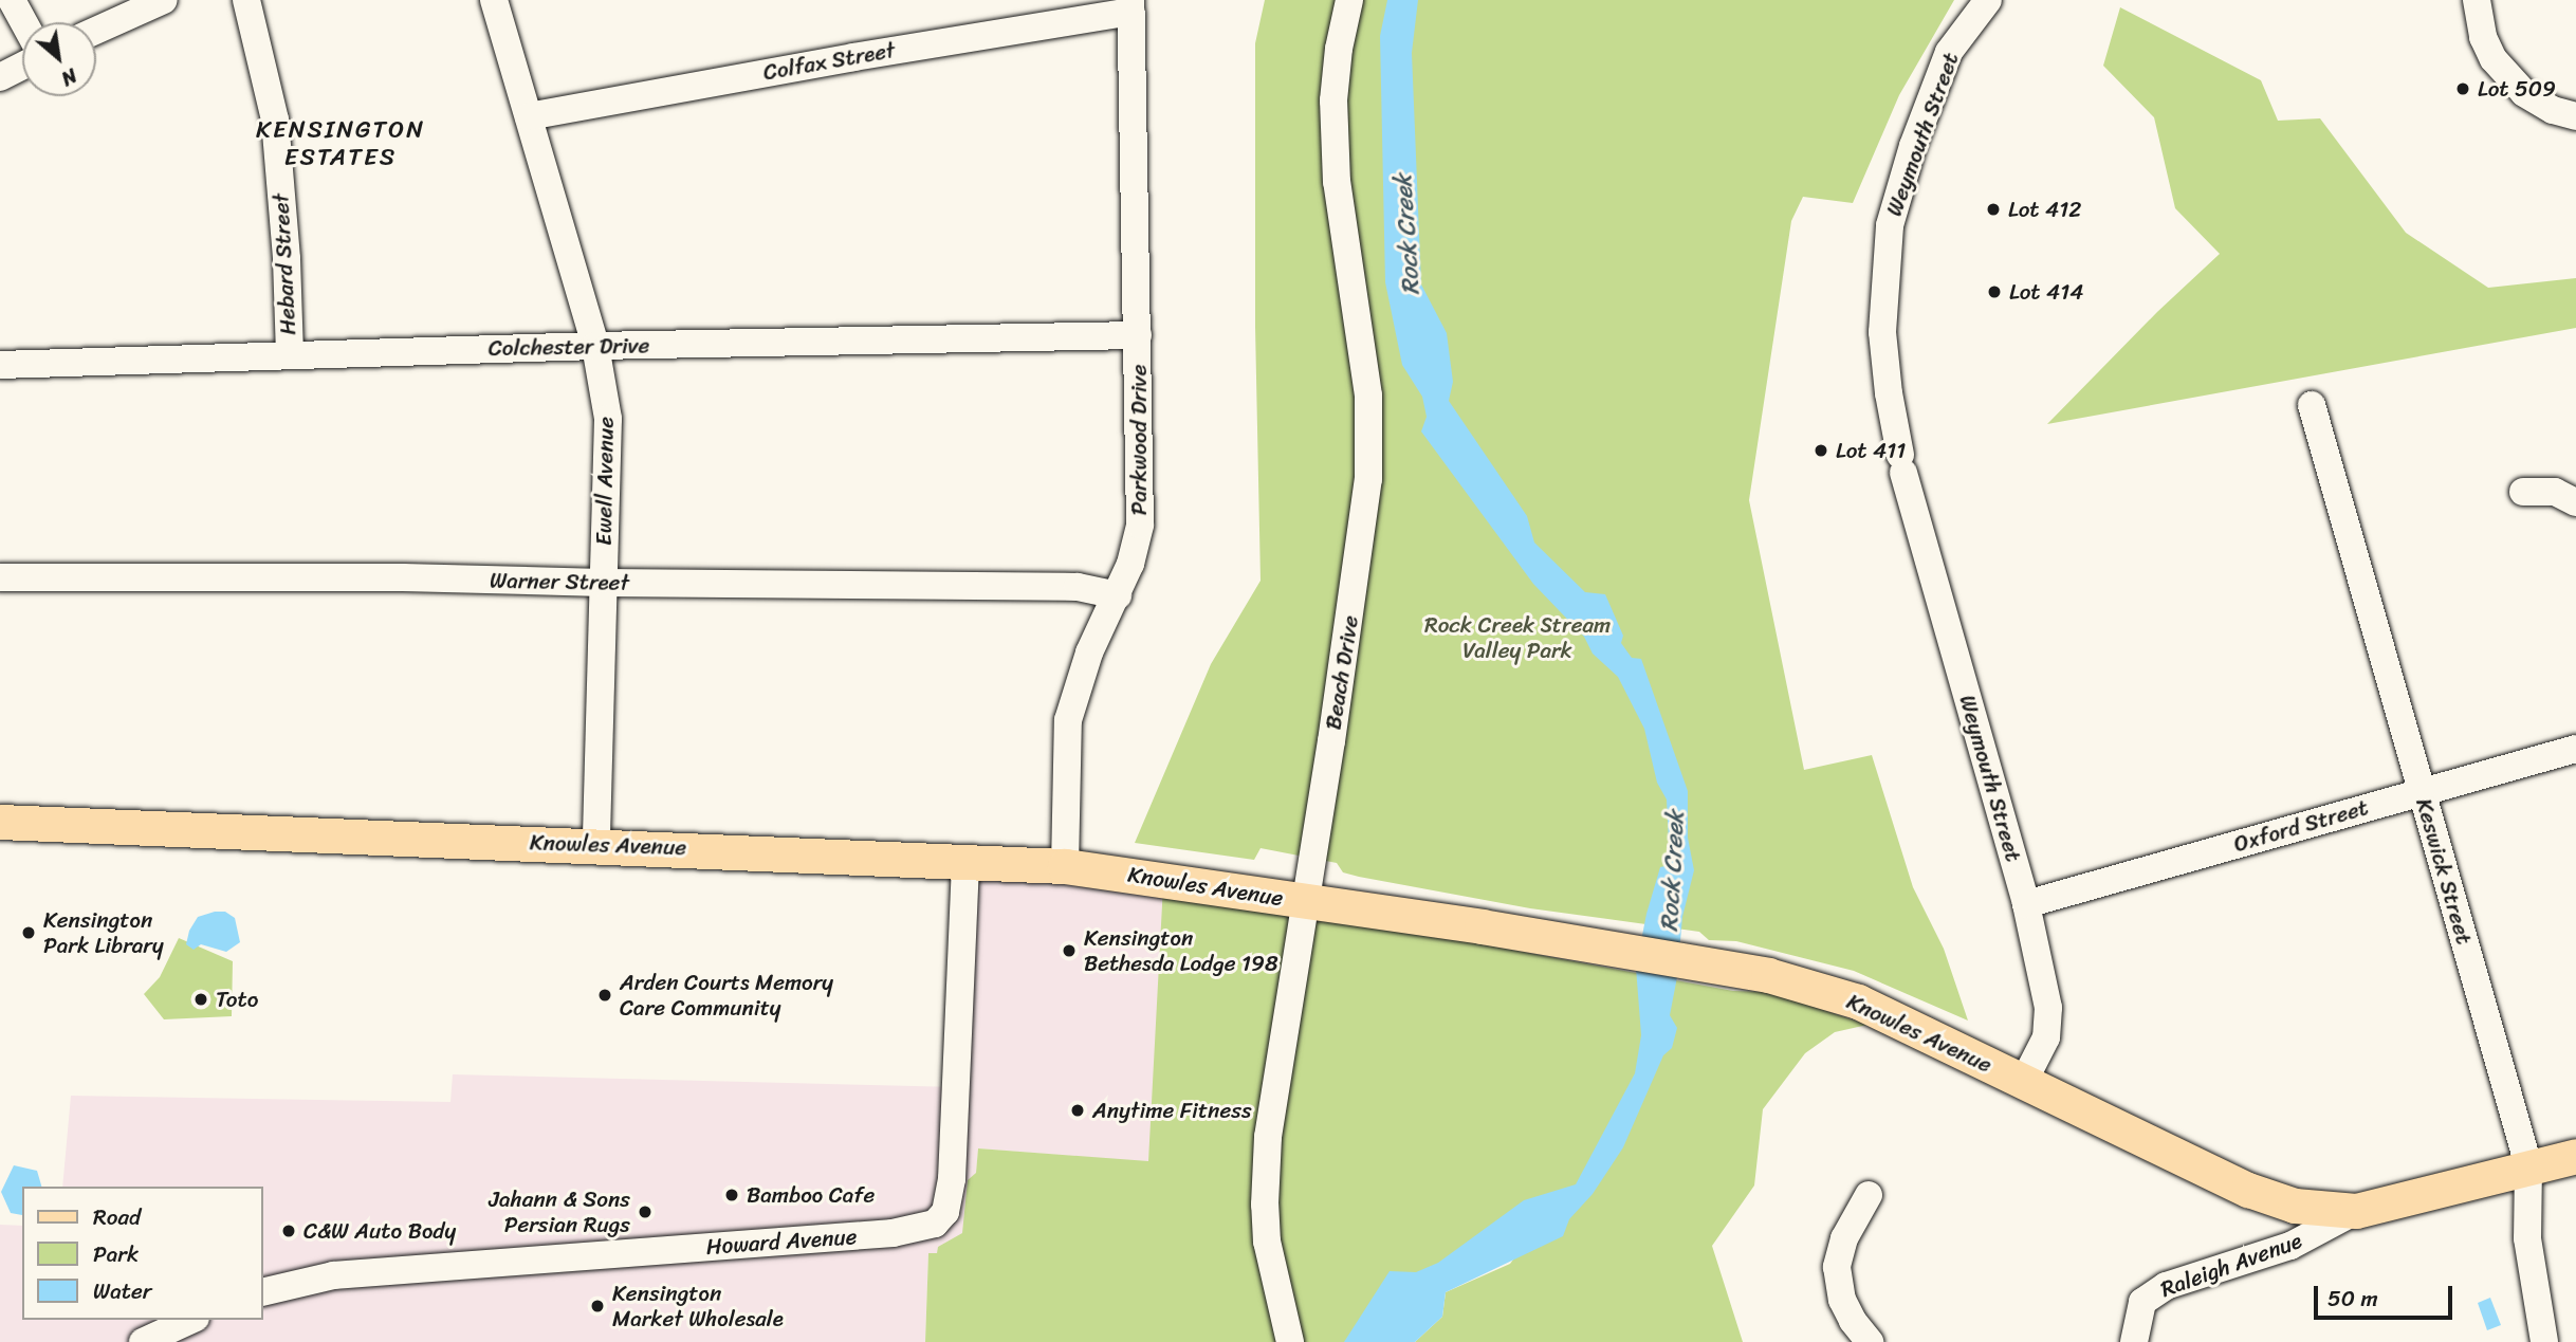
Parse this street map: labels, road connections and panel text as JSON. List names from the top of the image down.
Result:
{
  "streets": {
    "main road": ["Knowles Avenue"],
    "street": [
      "Colfax Street",
      "Weymouth Street",
      "Hebard Street",
      "Colchester Drive",
      "Parkwood Drive",
      "Ewell Avenue",
      "Warner Street",
      "Beach Drive",
      "Oxford Street",
      "Keswick Street",
      "Howard Avenue",
      "Raleigh Avenue"
    ]
  },
  "crossings": [
    ["Colfax Street", "Parkwood Drive"],
    ["Colfax Street", "Ewell Avenue"],
    ["Weymouth Street", "Oxford Street"],
    ["Weymouth Street", "Knowles Avenue"],
    ["Hebard Street", "Colchester Drive"],
    ["Colchester Drive", "Parkwood Drive"],
    ["Colchester Drive", "Ewell Avenue"],
    ["Parkwood Drive", "Warner Street"],
    ["Parkwood Drive", "Knowles Avenue"],
    ["Ewell Avenue", "Warner Street"],
    ["Ewell Avenue", "Knowles Avenue"],
    ["Beach Drive", "Knowles Avenue"],
    ["Oxford Street", "Keswick Street"],
    ["Knowles Avenue", "Keswick Street"],
    ["Knowles Avenue", "Howard Avenue"],
    ["Knowles Avenue", "Raleigh Avenue"]
  ],
  "districts": ["KENSINGTON ESTATES"],
  "water": ["Rock Creek"],
  "parks": ["Rock Creek Stream Valley Park"],
  "places": [
    "Lot 509",
    "Lot 412",
    "Lot 414",
    "Lot 411",
    "Kensington Park Library",
    "Kensington Bethesda Lodge 198",
    "Arden Courts Memory Care Community",
    "Toto",
    "Anytime Fitness",
    "Bamboo Cafe",
    "Jahann & Sons Persian Rugs",
    "C&W Auto Body",
    "Kensington Market Wholesale"
  ],
  "legend": ["Road", "Park", "Water"],
  "scale_bar": "50 m",
  "north": "bottom right"
}
